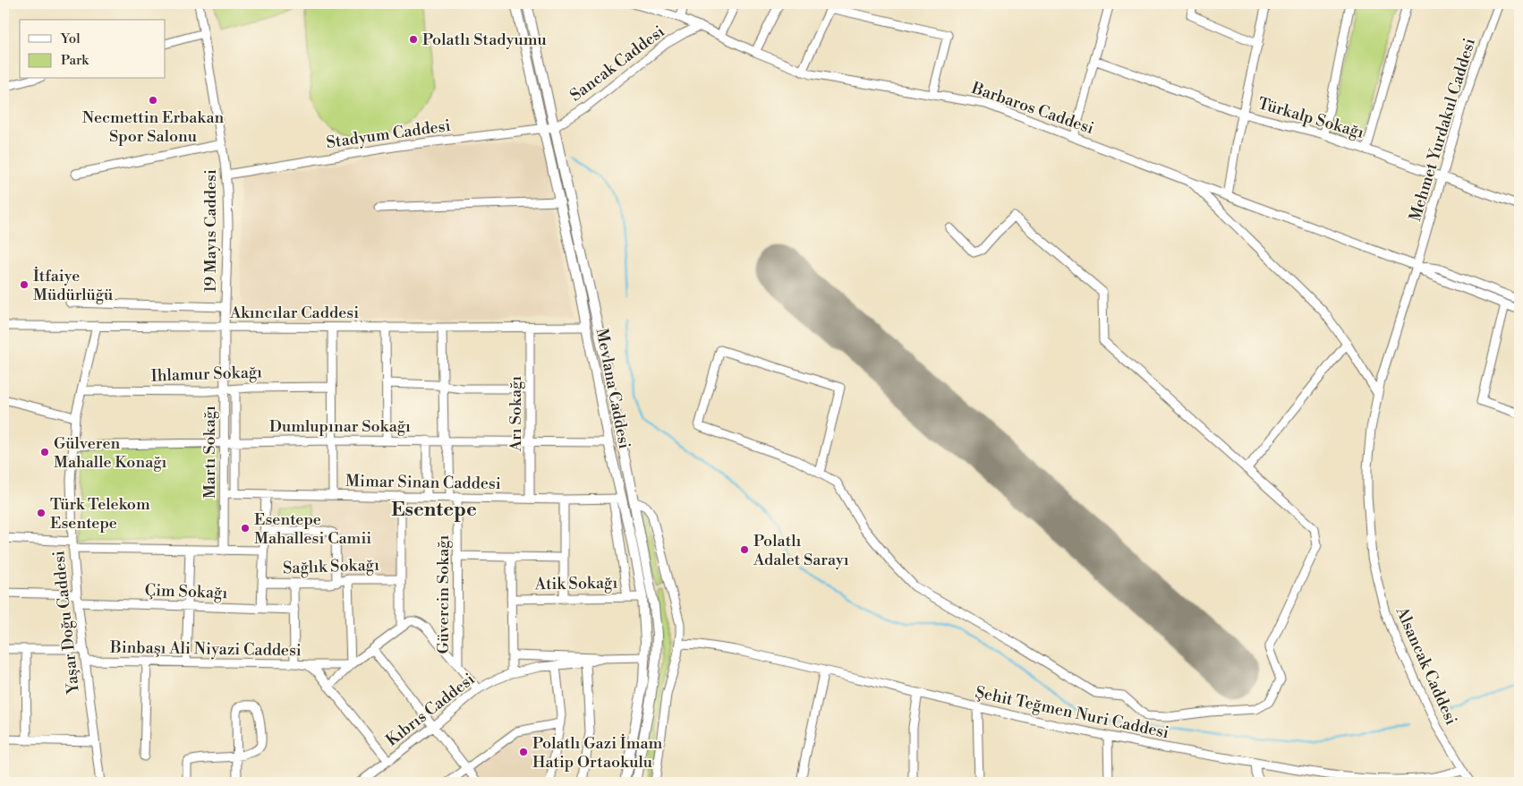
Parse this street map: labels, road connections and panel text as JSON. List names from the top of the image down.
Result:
{
  "streets": {
    "main road": ["Mevlana Caddesi"],
    "street": [
      "Sancak Caddesi",
      "Barbaros Caddesi",
      "Türkalp Sokağı",
      "Mehmet Yurdakul Caddesi",
      "Stadyum Caddesi",
      "19 Mayıs Caddesi",
      "Akıncılar Caddesi",
      "Ihlamur Sokağı",
      "Arı Sokağı",
      "Dumlupınar Sokağı",
      "Martı Sokağı",
      "Mimar Sinan Caddesi",
      "Sağlık Sokağı",
      "Atik Sokağı",
      "Çim Sokağı",
      "Güvercin Sokağı",
      "Yaşar Doğu Caddesi",
      "Binbaşı Ali Niyazi Caddesi",
      "Alsancak Caddesi",
      "Kıbrıs Caddesi",
      "Şehit Teğmen Nuri Caddesi"
    ]
  },
  "crossings": [
    ["Sancak Caddesi", "Barbaros Caddesi"],
    ["Sancak Caddesi", "Stadyum Caddesi"],
    ["Sancak Caddesi", "Mevlana Caddesi"],
    ["Barbaros Caddesi", "Mehmet Yurdakul Caddesi"],
    ["Barbaros Caddesi", "Alsancak Caddesi"],
    ["Türkalp Sokağı", "Mehmet Yurdakul Caddesi"],
    ["Mehmet Yurdakul Caddesi", "Alsancak Caddesi"],
    ["Stadyum Caddesi", "19 Mayıs Caddesi"],
    ["Stadyum Caddesi", "Mevlana Caddesi"],
    ["19 Mayıs Caddesi", "Akıncılar Caddesi"],
    ["19 Mayıs Caddesi", "Martı Sokağı"],
    ["Akıncılar Caddesi", "Mevlana Caddesi"],
    ["Akıncılar Caddesi", "Arı Sokağı"],
    ["Akıncılar Caddesi", "Martı Sokağı"],
    ["Akıncılar Caddesi", "Güvercin Sokağı"],
    ["Akıncılar Caddesi", "Yaşar Doğu Caddesi"],
    ["Ihlamur Sokağı", "Martı Sokağı"],
    ["Ihlamur Sokağı", "Yaşar Doğu Caddesi"],
    ["Mevlana Caddesi", "Dumlupınar Sokağı"],
    ["Mevlana Caddesi", "Mimar Sinan Caddesi"],
    ["Mevlana Caddesi", "Atik Sokağı"],
    ["Mevlana Caddesi", "Kıbrıs Caddesi"],
    ["Arı Sokağı", "Dumlupınar Sokağı"],
    ["Arı Sokağı", "Mimar Sinan Caddesi"],
    ["Dumlupınar Sokağı", "Martı Sokağı"],
    ["Dumlupınar Sokağı", "Güvercin Sokağı"],
    ["Dumlupınar Sokağı", "Yaşar Doğu Caddesi"],
    ["Martı Sokağı", "Mimar Sinan Caddesi"],
    ["Mimar Sinan Caddesi", "Güvercin Sokağı"],
    ["Çim Sokağı", "Yaşar Doğu Caddesi"],
    ["Yaşar Doğu Caddesi", "Binbaşı Ali Niyazi Caddesi"],
    ["Binbaşı Ali Niyazi Caddesi", "Kıbrıs Caddesi"],
    ["Alsancak Caddesi", "Şehit Teğmen Nuri Caddesi"]
  ],
  "districts": ["Esentepe"],
  "places": [
    "Polatlı Stadyumu",
    "Necmettin Erbakan Spor Salonu",
    "İtfaiye Müdürlüğü",
    "Gülveren Mahalle Konağı",
    "Türk Telekom Esentepe",
    "Esentepe Mahallesi Camii",
    "Polatlı Adalet Sarayı",
    "Polatlı Gazi İmam Hatip Ortaokulu"
  ],
  "legend": ["Yol", "Park"]
}
